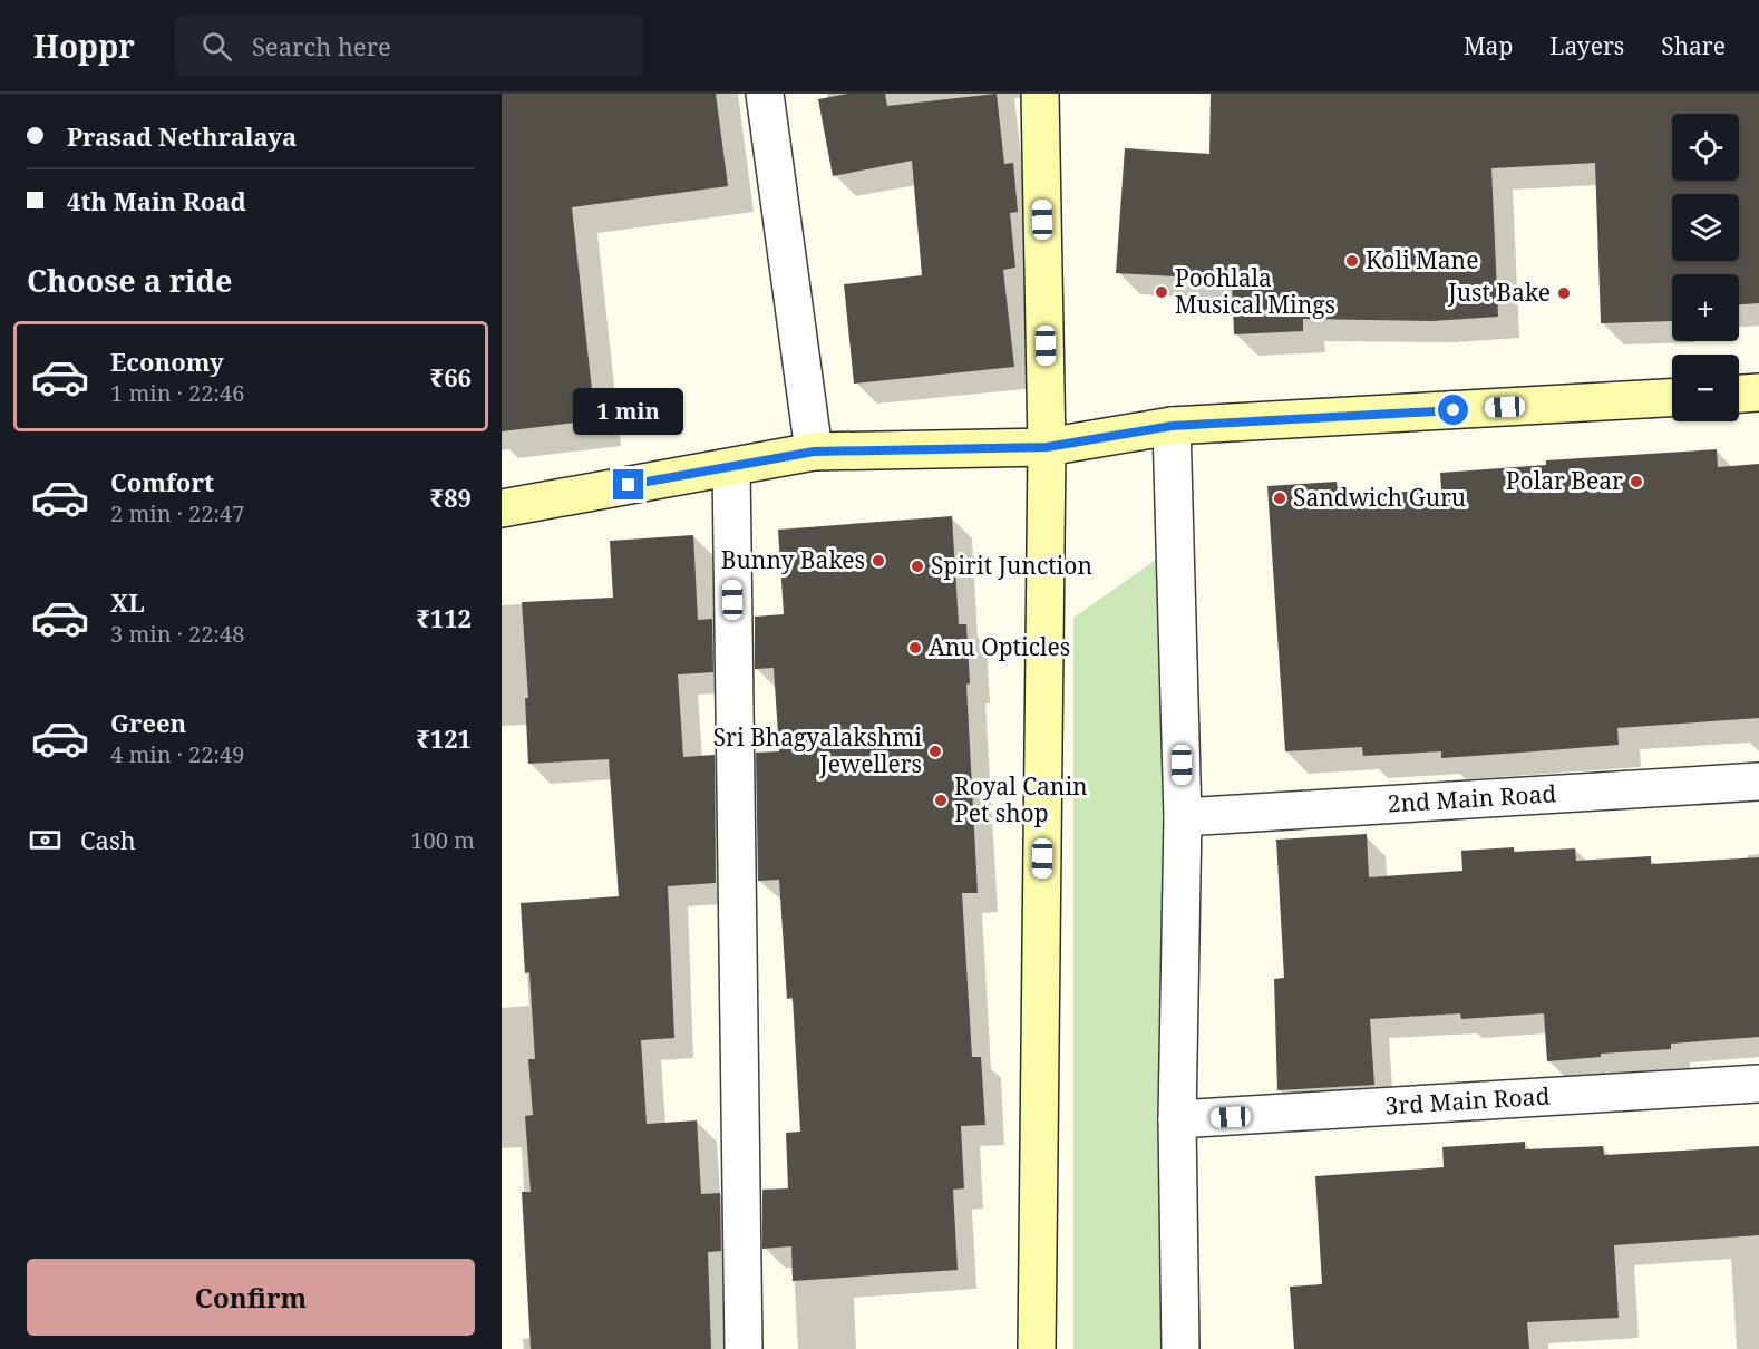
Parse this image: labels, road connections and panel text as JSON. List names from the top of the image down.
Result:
{
  "streets": {
    "street": ["2nd Main Road", "3rd Main Road"]
  },
  "places": [
    "Koli Mane",
    "Poohlala Musical Mings",
    "Just Bake",
    "Polar Bear",
    "Sandwich Guru",
    "Bunny Bakes",
    "Spirit Junction",
    "Anu Opticles",
    "Sri Bhagyalakshmi Jewellers",
    "Royal Canin Pet shop"
  ],
  "page": {
    "header": "Hoppr",
    "search": "Search here",
    "nav": ["Map", "Layers", "Share"],
    "banner": ["Prasad Nethralaya", "4th Main Road"],
    "map_buttons": ["+", "−"],
    "heading": "Choose a ride",
    "list": [
      {
        "name": "Economy",
        "note": "1 min · 22:46",
        "value": "₹66"
      },
      {
        "name": "Comfort",
        "note": "2 min · 22:47",
        "value": "₹89"
      },
      {
        "name": "XL",
        "note": "3 min · 22:48",
        "value": "₹112"
      },
      {
        "name": "Green",
        "note": "4 min · 22:49",
        "value": "₹121"
      }
    ],
    "bubble": "1 min",
    "pay": ["Cash", "100 m"],
    "buttons": "Confirm"
  }
}
